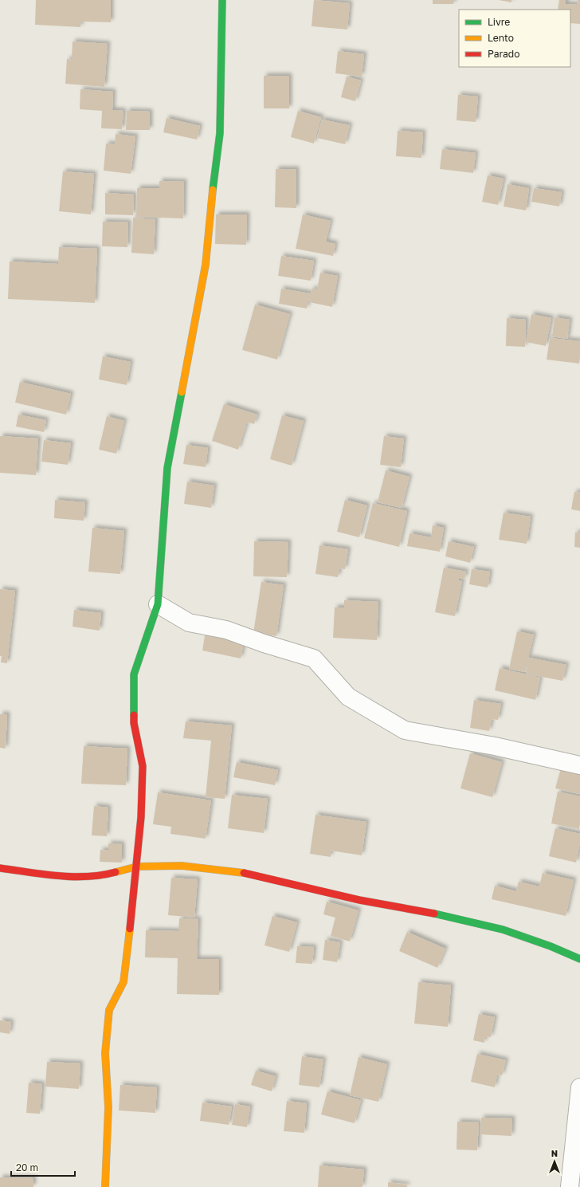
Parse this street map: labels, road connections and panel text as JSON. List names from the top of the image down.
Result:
{
  "legend": ["Livre", "Lento", "Parado"],
  "scale_bar": "20 m",
  "north": "top"
}
